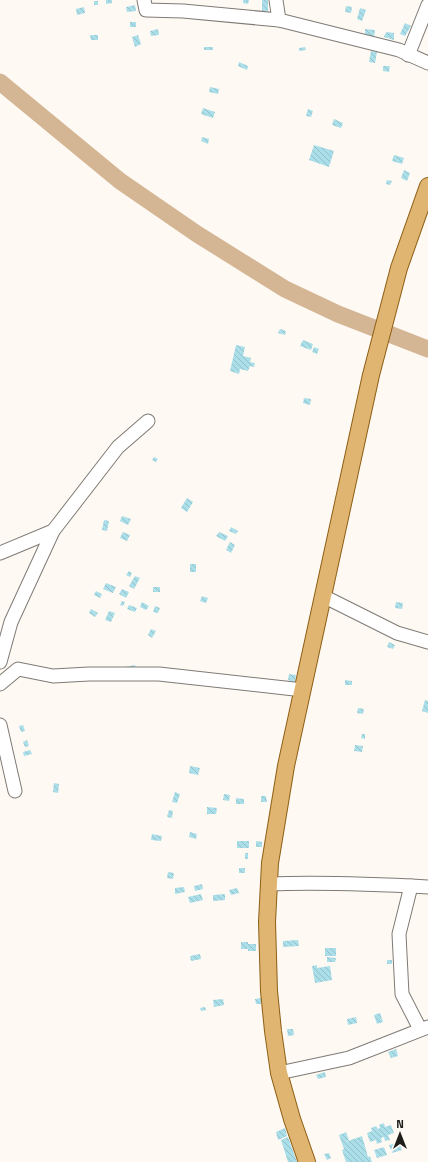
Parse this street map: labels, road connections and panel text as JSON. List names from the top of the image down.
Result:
{
  "north": "top"
}
